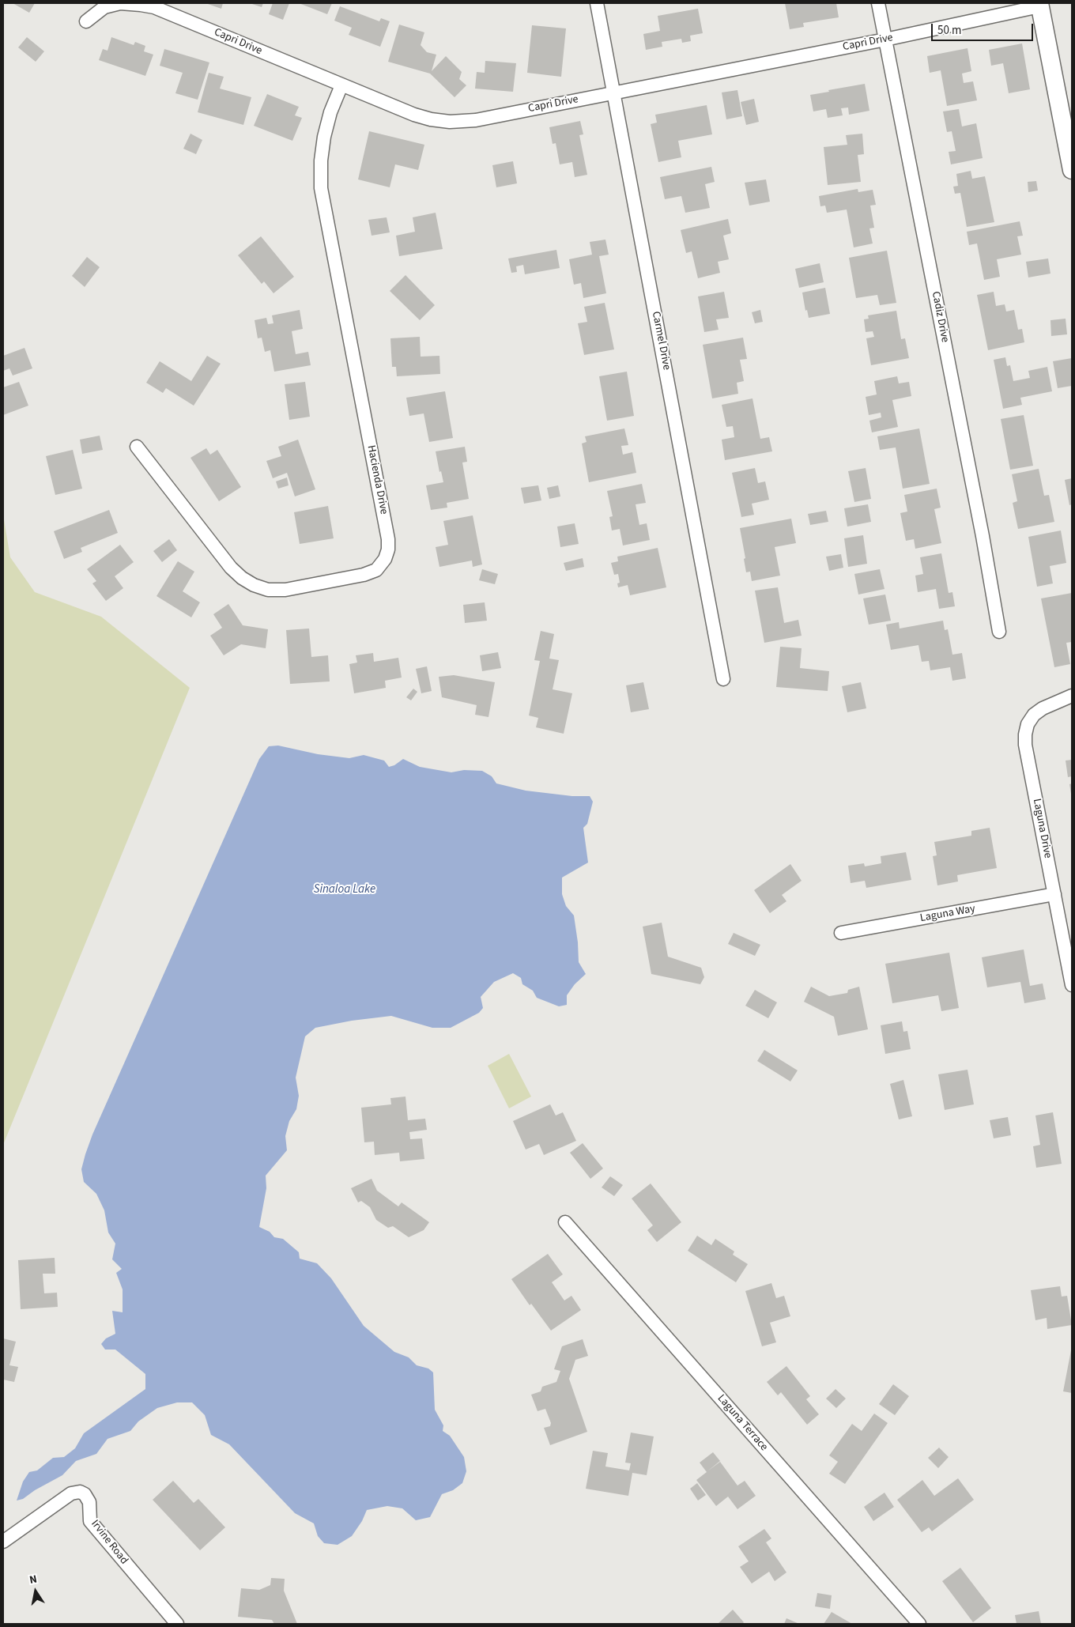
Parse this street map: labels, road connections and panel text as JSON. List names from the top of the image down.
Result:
{
  "streets": {
    "street": [
      "Capri Drive",
      "Cadiz Drive",
      "Carmel Drive",
      "Hacienda Drive",
      "Laguna Drive",
      "Laguna Way",
      "Laguna Terrace",
      "Irvine Road"
    ]
  },
  "crossings": [
    ["Capri Drive", "Cadiz Drive"],
    ["Capri Drive", "Carmel Drive"],
    ["Capri Drive", "Hacienda Drive"],
    ["Laguna Drive", "Laguna Way"]
  ],
  "water": ["Sinaloa Lake"],
  "scale_bar": "50 m",
  "north": "top"
}
